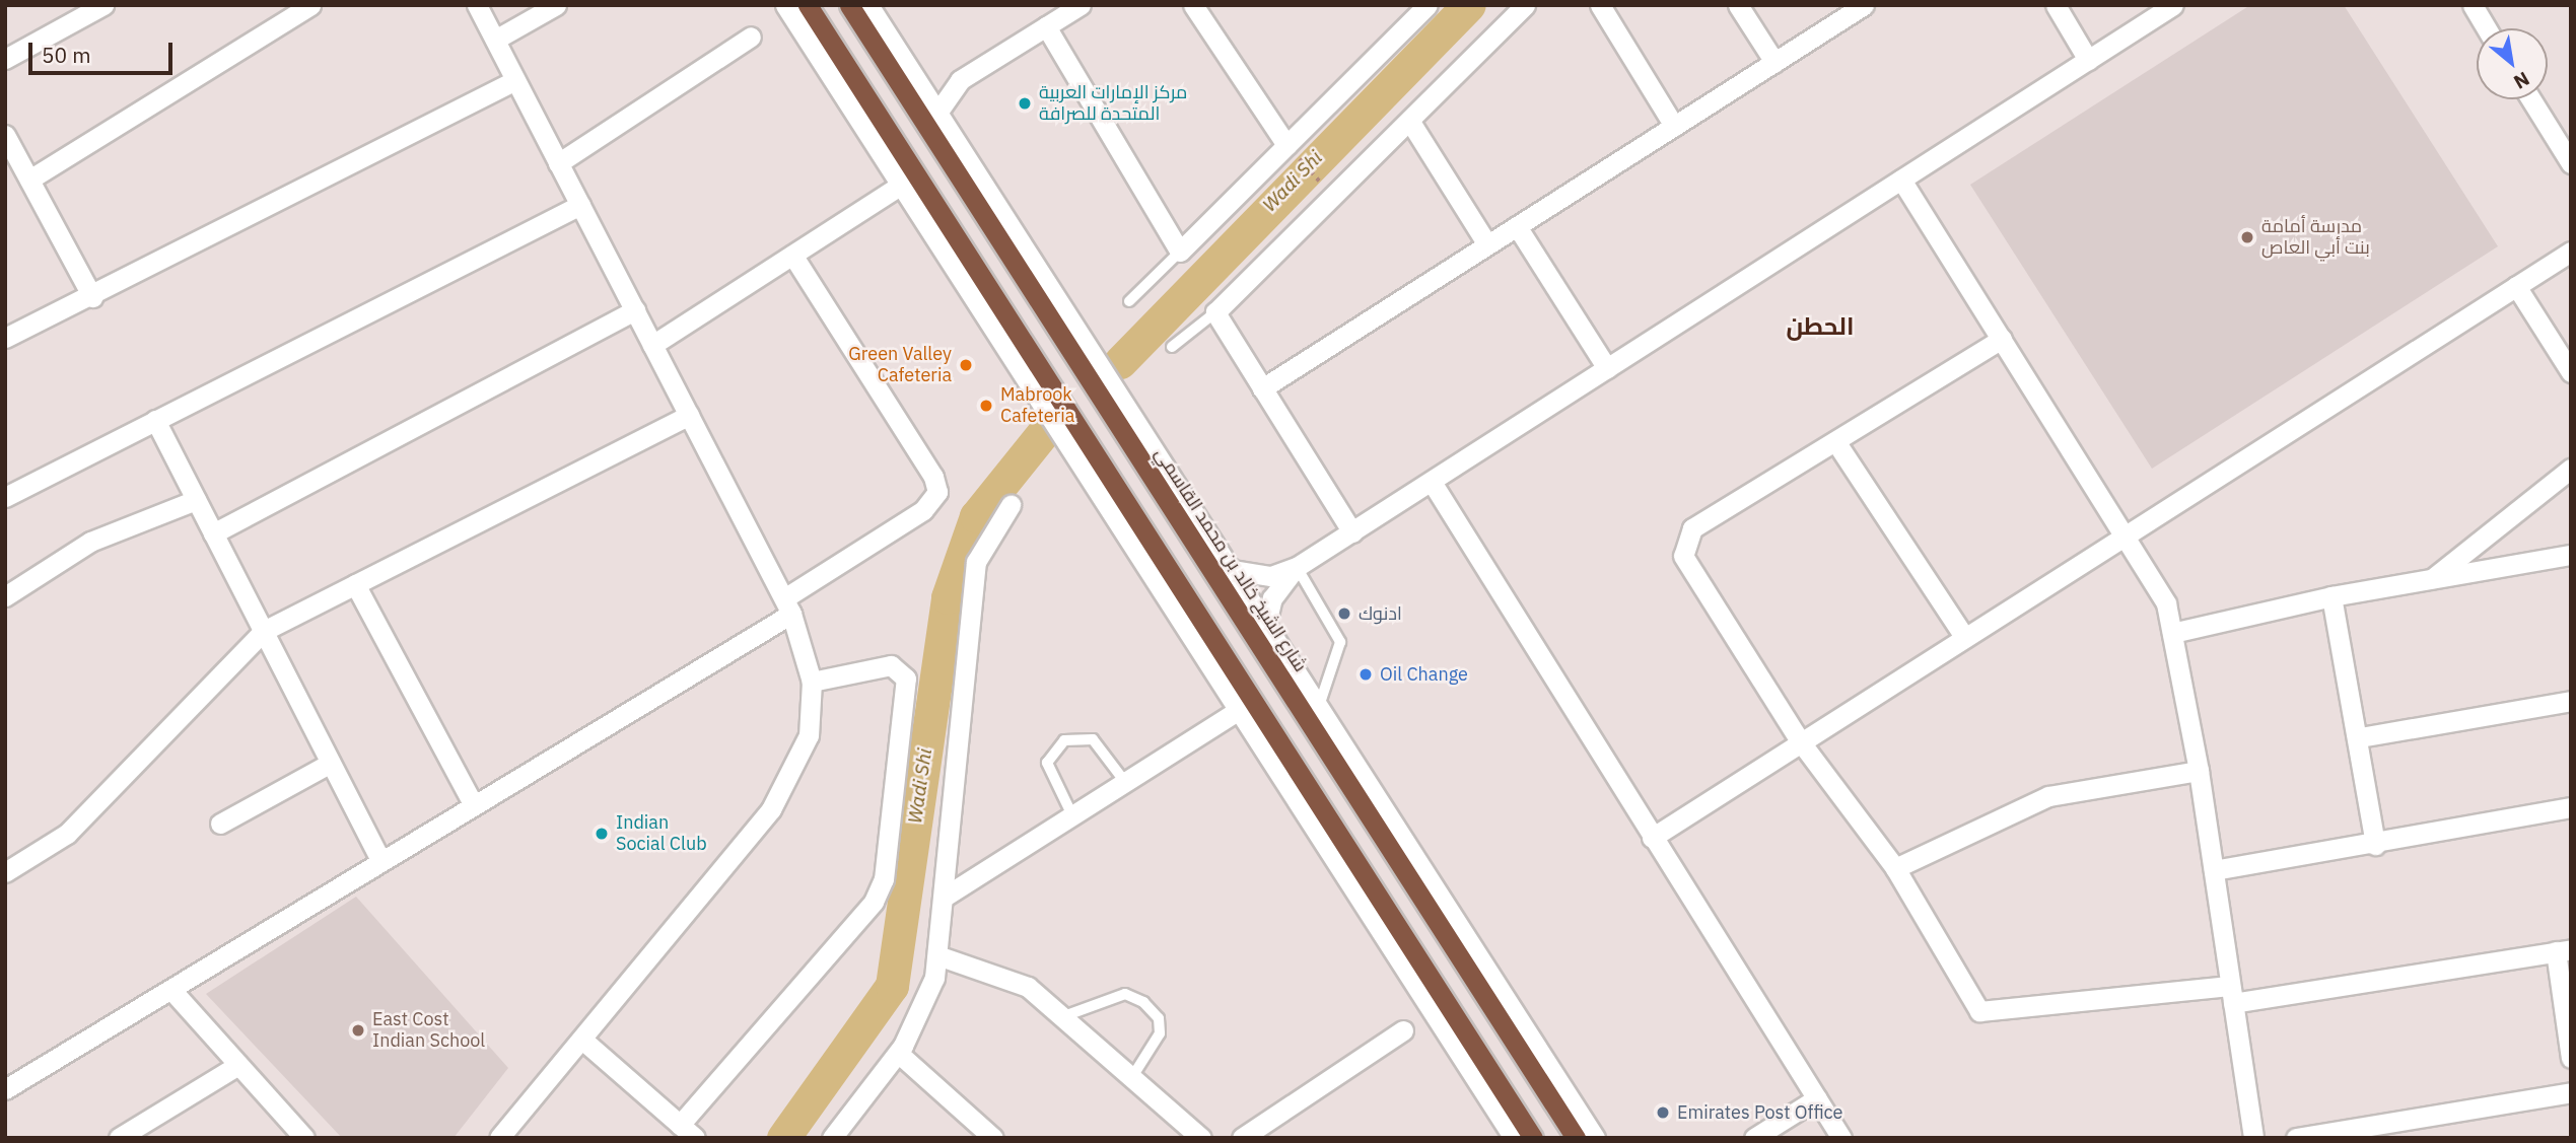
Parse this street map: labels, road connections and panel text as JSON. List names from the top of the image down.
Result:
{
  "streets": {
    "highway": ["شارع الشيخ خالد بن محمد القاسمي"]
  },
  "districts": ["الحطن"],
  "water": ["Wadi Shi"],
  "places": [
    "مركز الإمارات العربية المتحدة للصرافة",
    "مدرسة أمامة بنت أبي العاص",
    "Green Valley Cafeteria",
    "Mabrook Cafeteria",
    "ادنوك",
    "Oil Change",
    "Indian Social Club",
    "East Cost Indian School",
    "Emirates Post Office"
  ],
  "scale_bar": "50 m",
  "north": "bottom right"
}
